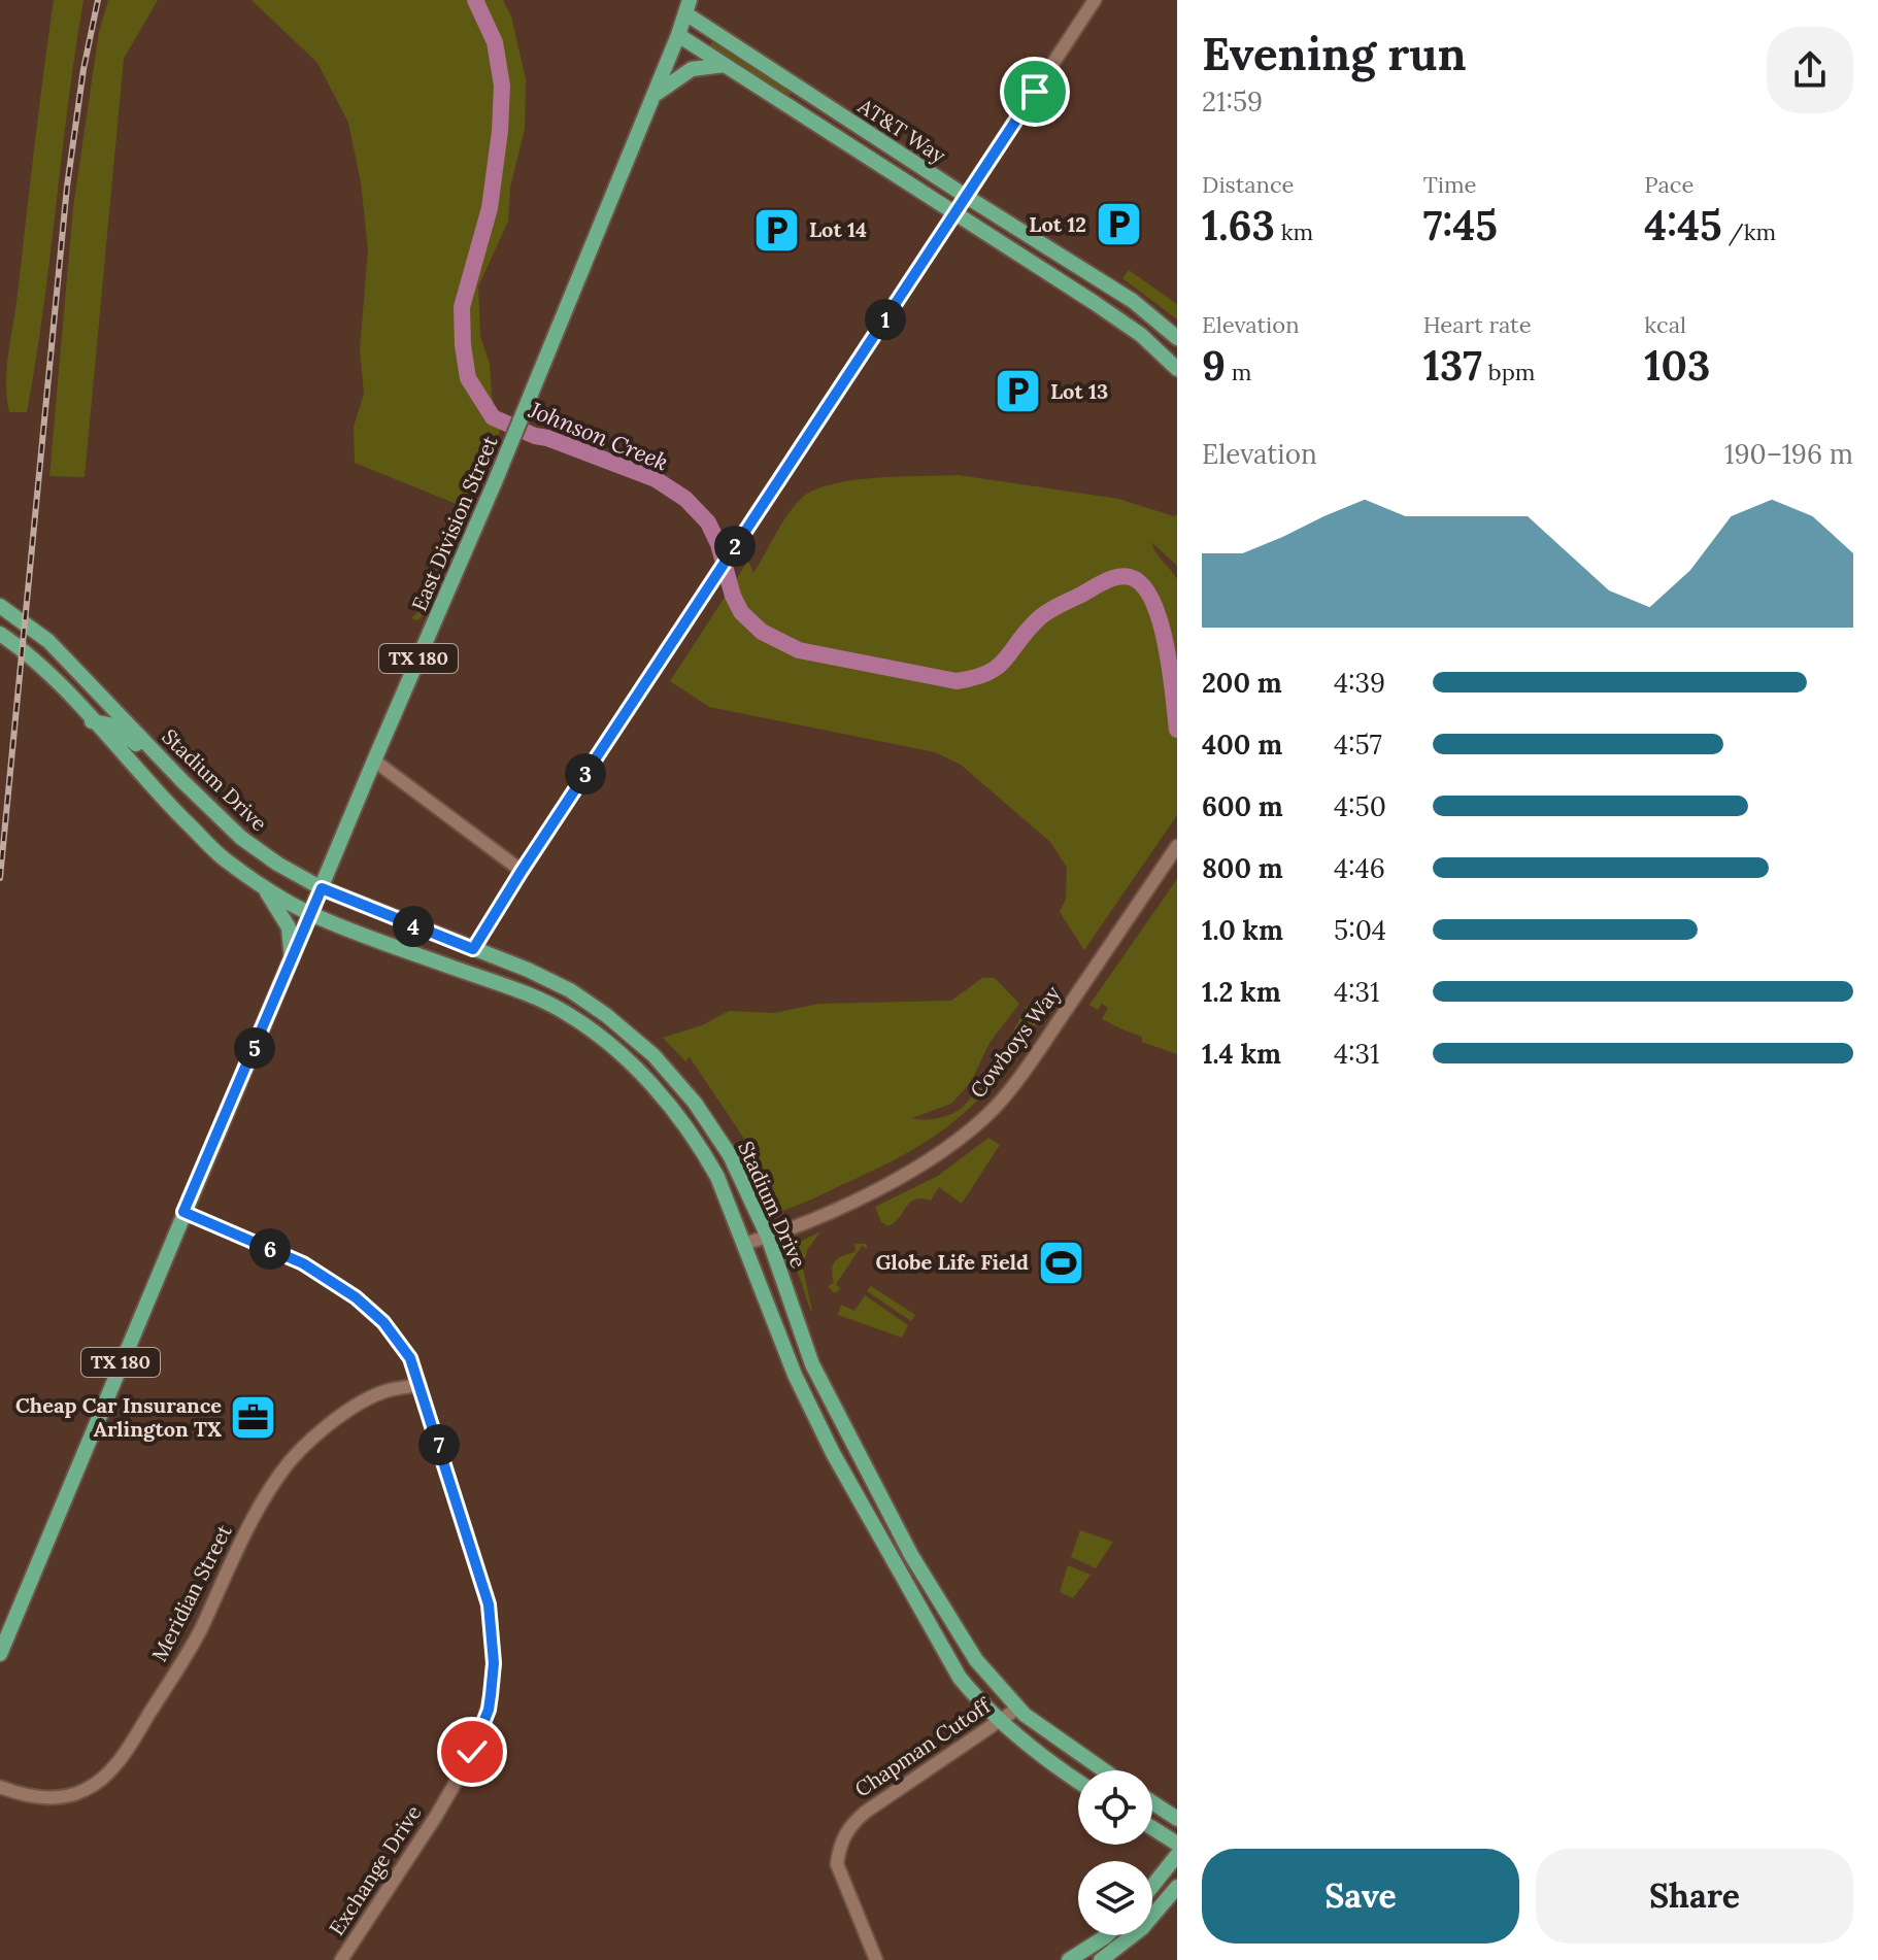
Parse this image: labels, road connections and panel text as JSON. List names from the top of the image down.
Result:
{
  "streets": {
    "main road": [
      "AT&T Way",
      "East Division Street",
      "TX 180",
      "Stadium Drive"
    ],
    "street": [
      "Cowboys Way",
      "Meridian Street",
      "Chapman Cutoff",
      "Exchange Drive"
    ]
  },
  "crossings": [
    ["AT&T Way", "East Division Street"],
    ["East Division Street", "Stadium Drive"],
    ["East Division Street", "Exchange Drive"],
    ["Stadium Drive", "Cowboys Way"],
    ["Stadium Drive", "Chapman Cutoff"],
    ["Meridian Street", "Exchange Drive"]
  ],
  "water": ["Johnson Creek"],
  "places": {
    "parking": ["Lot 12", "Lot 14", "Lot 13"],
    "sports": ["Globe Life Field"],
    "office": ["Cheap Car Insurance Arlington TX"]
  },
  "page": {
    "heading": ["Evening run", "21:59"],
    "stats": [
      ["Distance", "1.63 km"],
      ["Time", "7:45"],
      ["Pace", "4:45 /km"],
      ["Elevation", "9 m"],
      ["Heart rate", "137 bpm"],
      ["kcal", "103"]
    ],
    "pins": [
      "1",
      "2",
      "3",
      "4",
      "5",
      "6",
      "7"
    ],
    "chart": ["Elevation", "190–196 m"],
    "list": [
      {
        "name": "200 m",
        "note": "4:39"
      },
      {
        "name": "400 m",
        "note": "4:57"
      },
      {
        "name": "600 m",
        "note": "4:50"
      },
      {
        "name": "800 m",
        "note": "4:46"
      },
      {
        "name": "1.0 km",
        "note": "5:04"
      },
      {
        "name": "1.2 km",
        "note": "4:31"
      },
      {
        "name": "1.4 km",
        "note": "4:31"
      }
    ],
    "buttons": ["Save", "Share"]
  }
}
